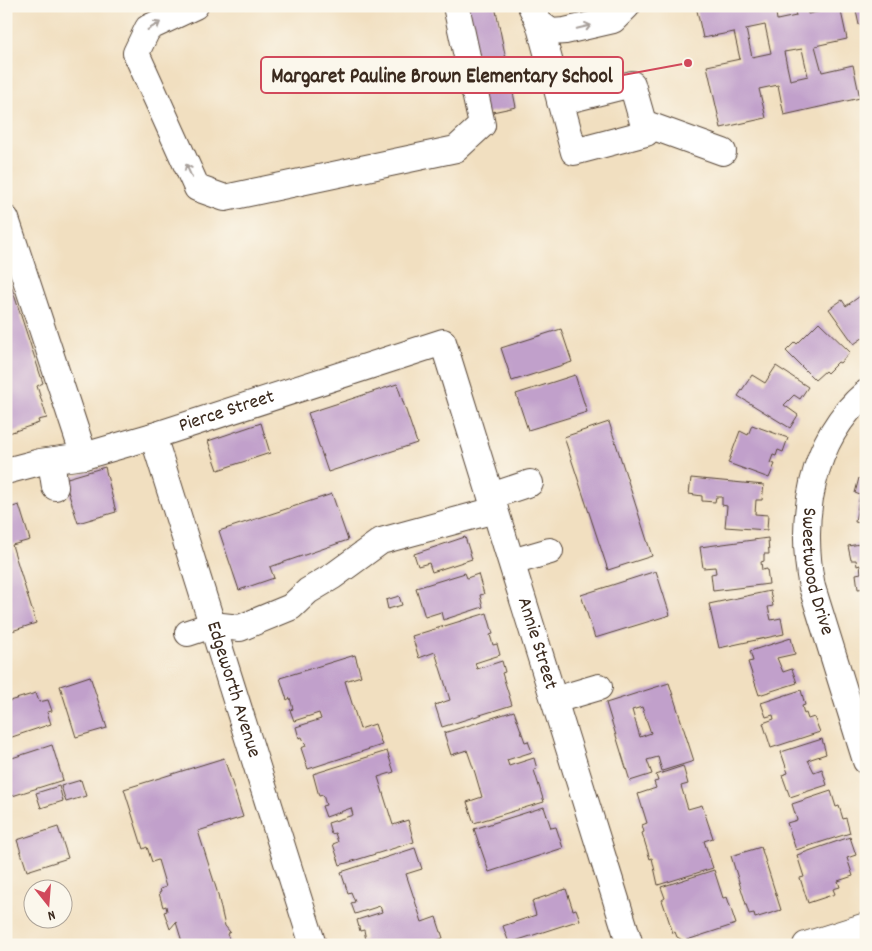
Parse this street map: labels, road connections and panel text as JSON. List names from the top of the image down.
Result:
{
  "streets": {
    "street": [
      "Pierce Street",
      "Sweetwood Drive",
      "Annie Street",
      "Edgeworth Avenue"
    ]
  },
  "crossings": [
    ["Pierce Street", "Annie Street"],
    ["Pierce Street", "Edgeworth Avenue"]
  ],
  "places": ["Margaret Pauline Brown Elementary School"],
  "north": "bottom"
}
